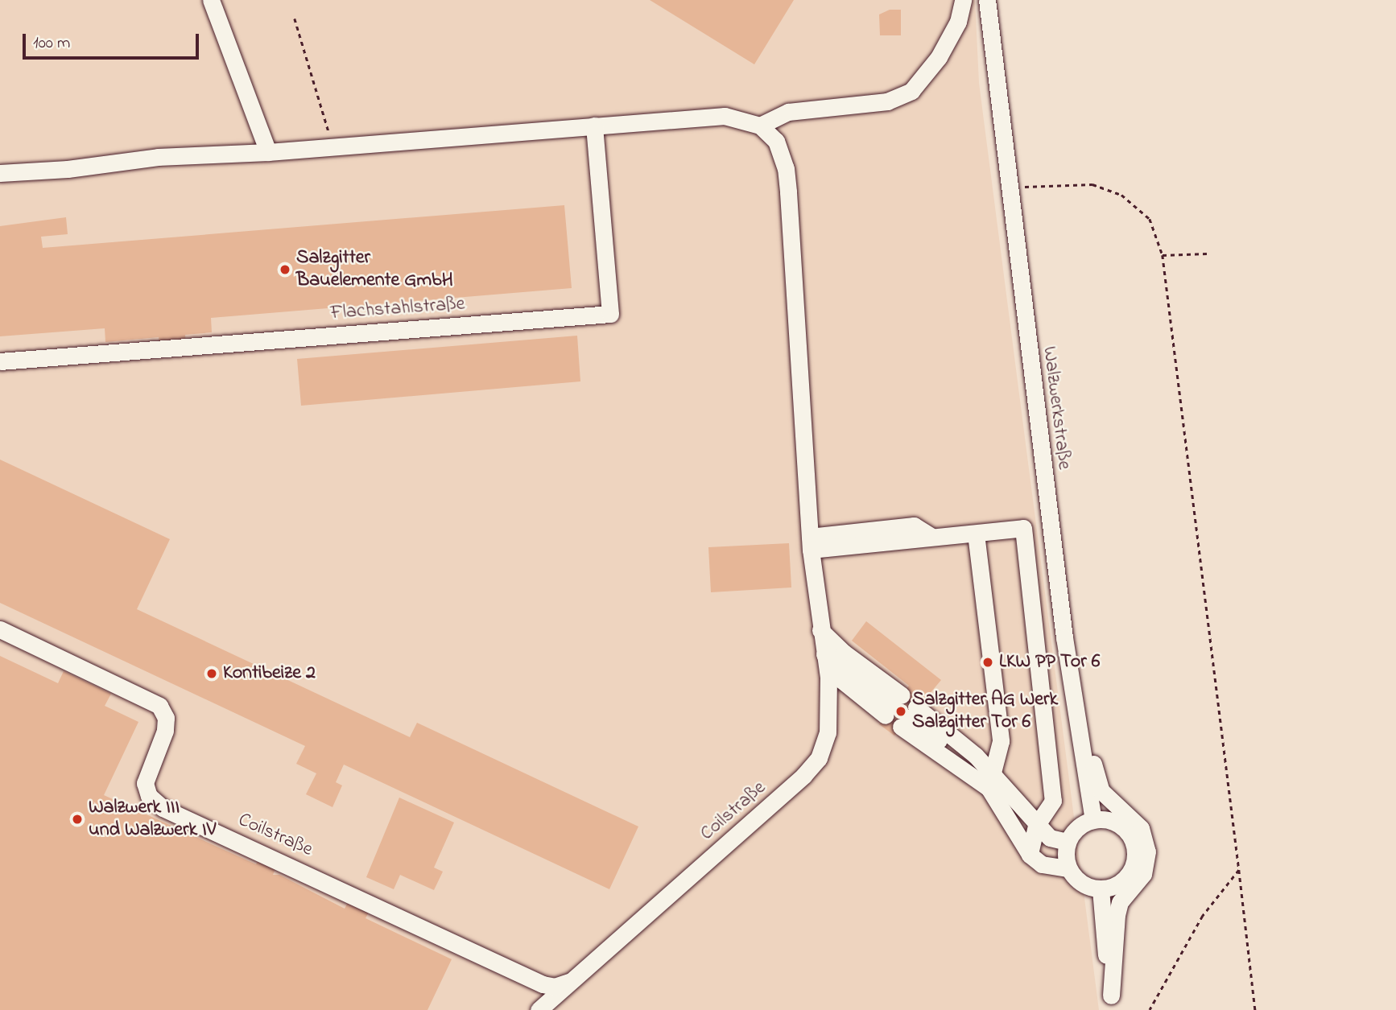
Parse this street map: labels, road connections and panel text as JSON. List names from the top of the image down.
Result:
{
  "streets": {
    "street": ["Flachstahlstraße", "Walzwerkstraße", "Coilstraße"]
  },
  "places": [
    "Salzgitter Bauelemente GmbH",
    "LKW PP Tor 6",
    "Kontibeize 2",
    "Salzgitter AG Werk Salzgitter Tor 6",
    "Walzwerk III und Walzwerk IV"
  ],
  "scale_bar": "100 m"
}
